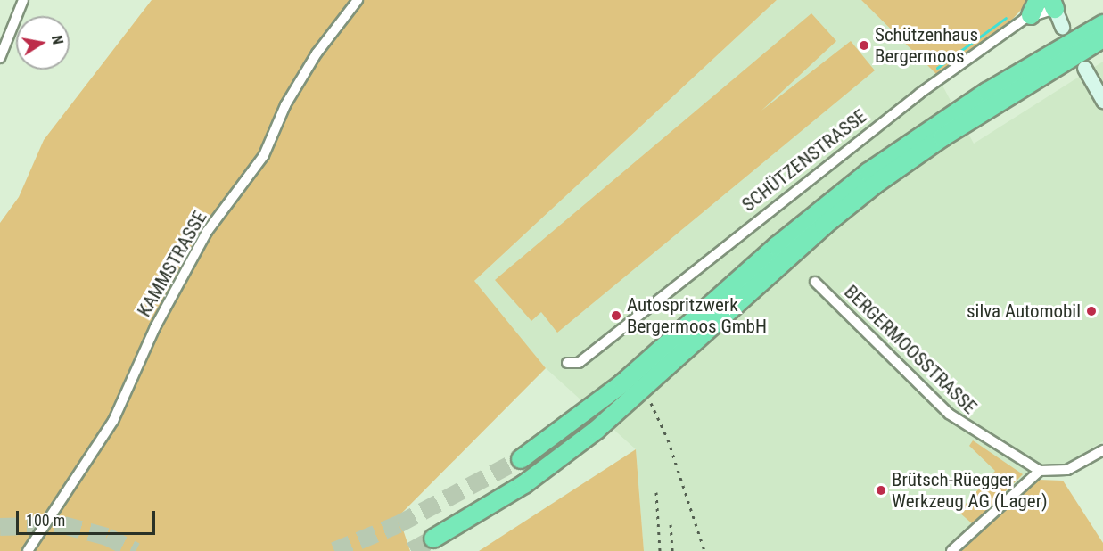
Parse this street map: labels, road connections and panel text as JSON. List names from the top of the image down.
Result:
{
  "streets": {
    "main road": ["SCHÜTZENSTRASSE"],
    "street": ["KAMMSTRASSE", "BERGERMOOSSTRASSE"]
  },
  "places": [
    "Schützenhaus Bergermoos",
    "silva Automobil",
    "Autospritzwerk Bergermoos GmbH",
    "Brütsch-Rüegger Werkzeug AG (Lager)"
  ],
  "scale_bar": "100 m",
  "north": "right"
}
